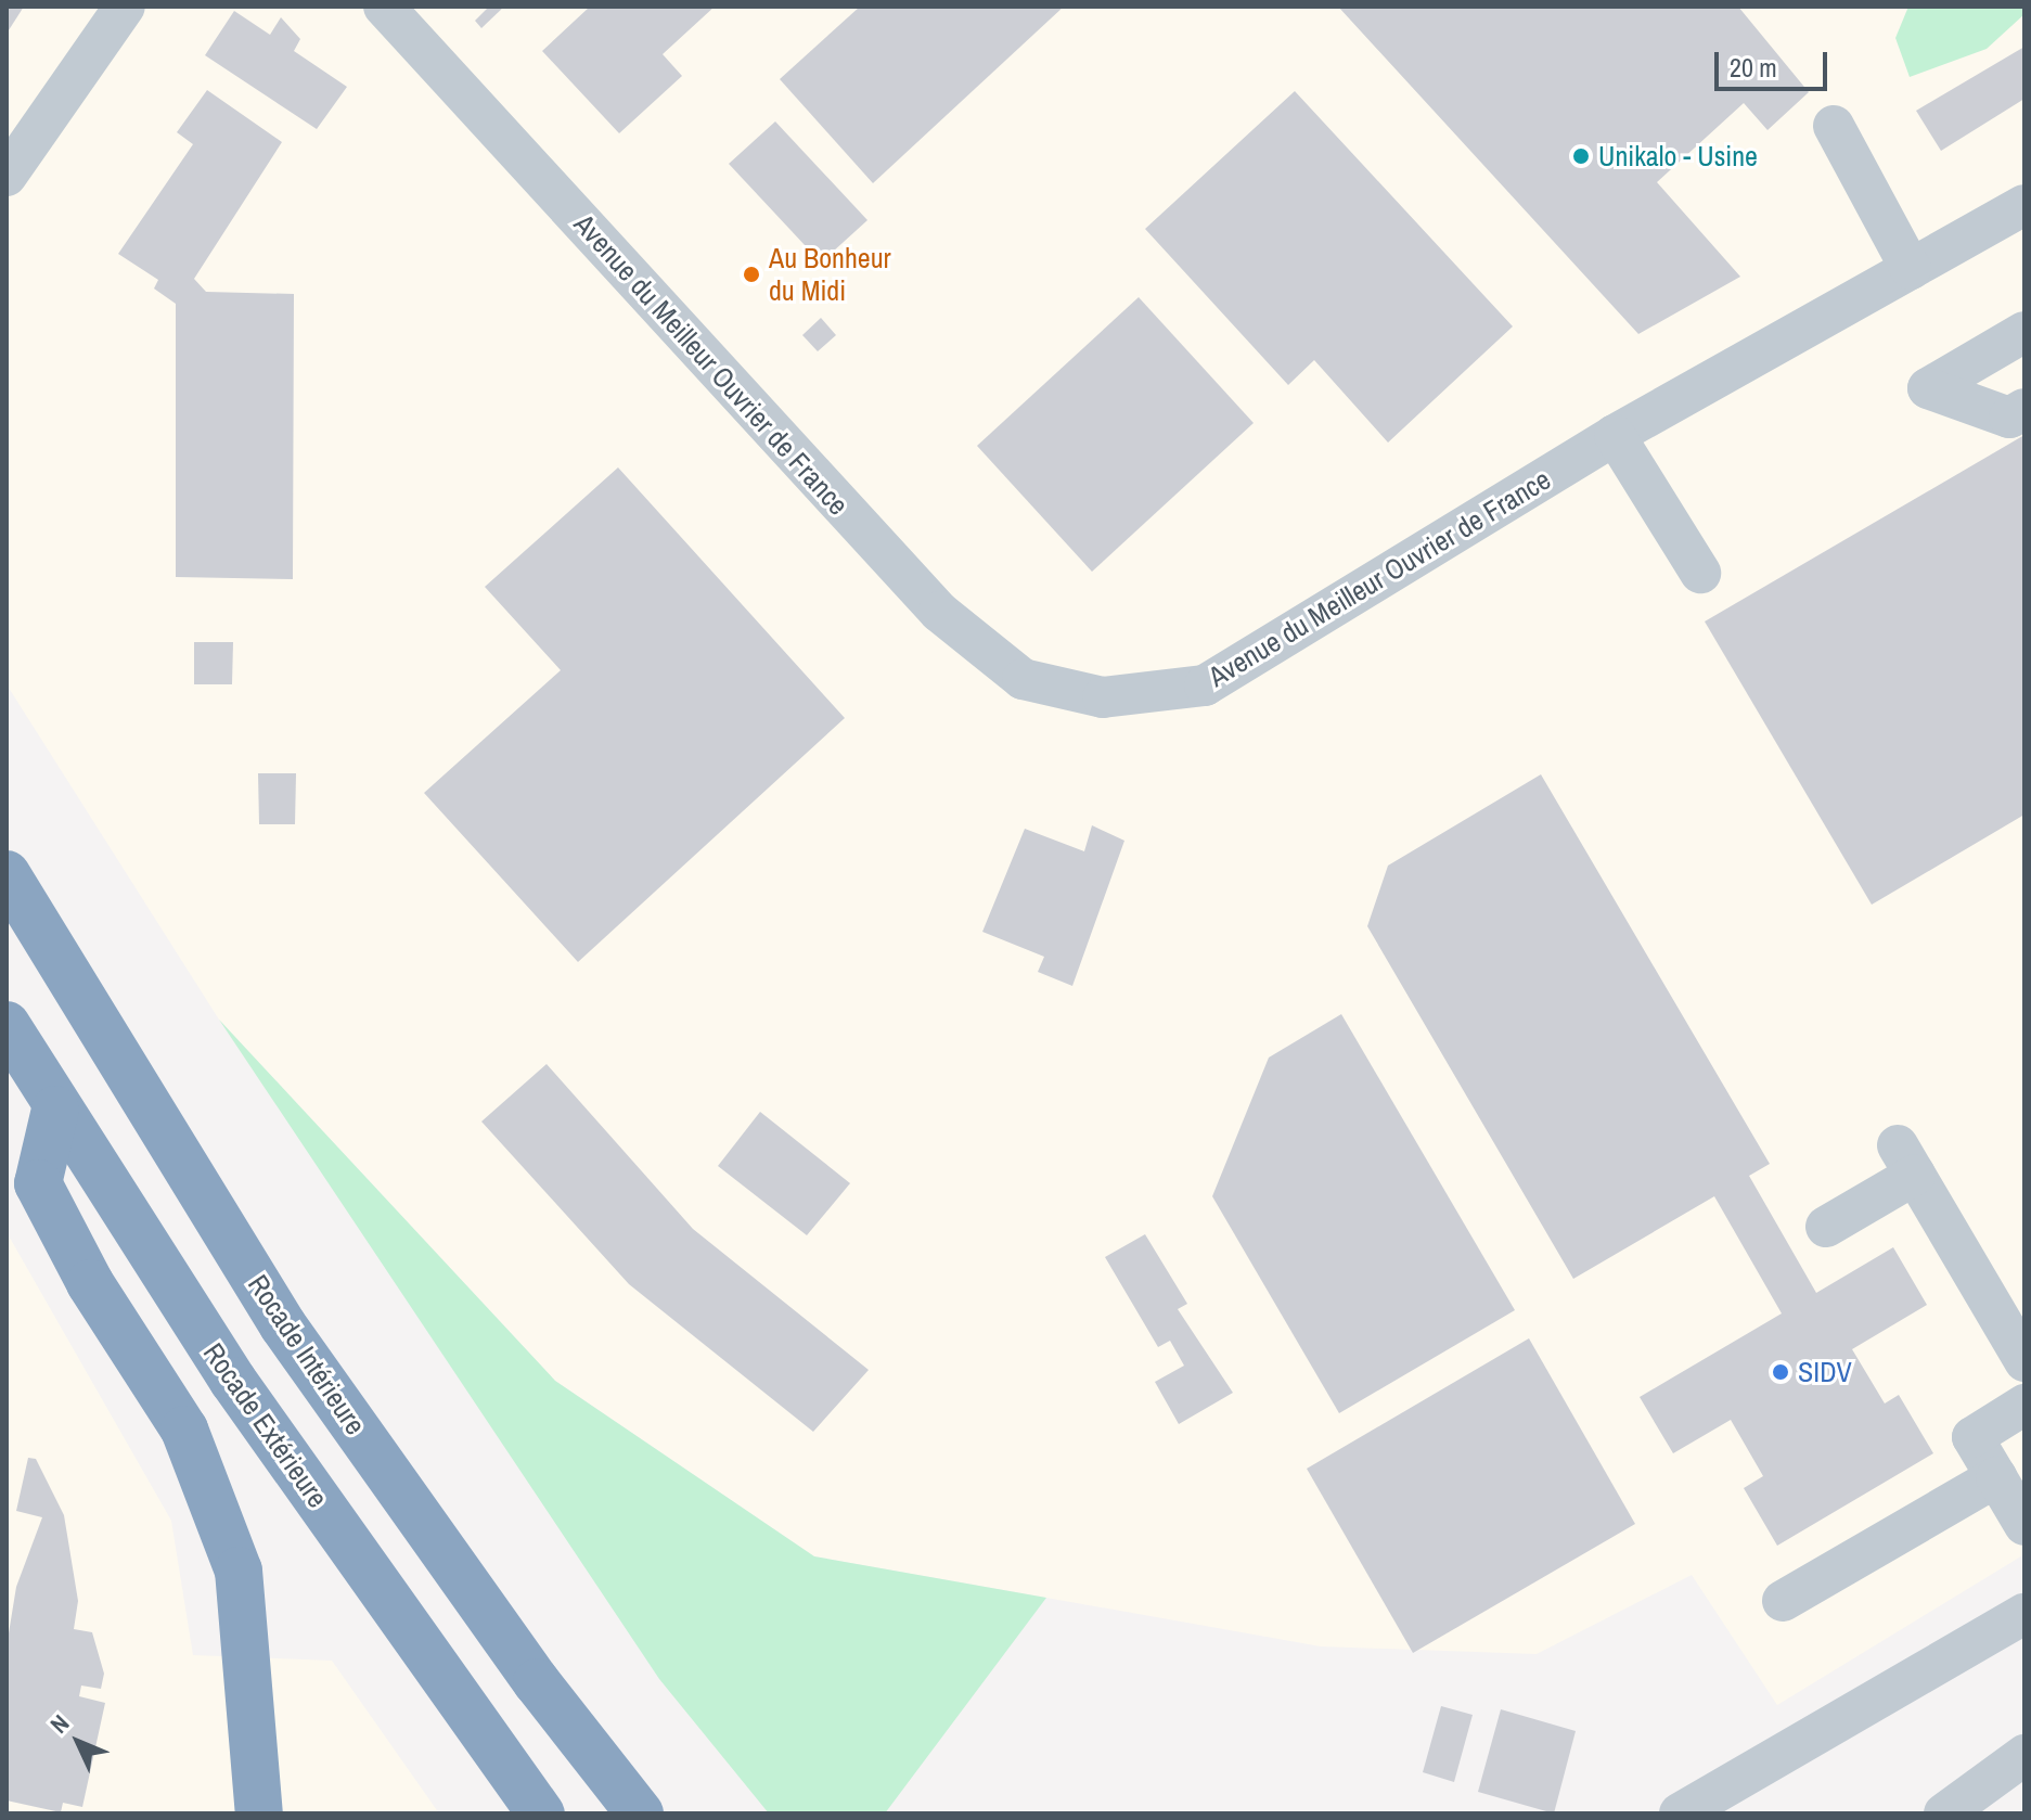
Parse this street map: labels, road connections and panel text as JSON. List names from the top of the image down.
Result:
{
  "streets": {
    "highway": ["Rocade Intérieure", "Rocade Extérieure"],
    "street": ["Avenue du Meilleur Ouvrier de France"]
  },
  "places": ["Unikalo - Usine", "Au Bonheur du Midi", "SIDV"],
  "scale_bar": "20 m",
  "north": "top left"
}
